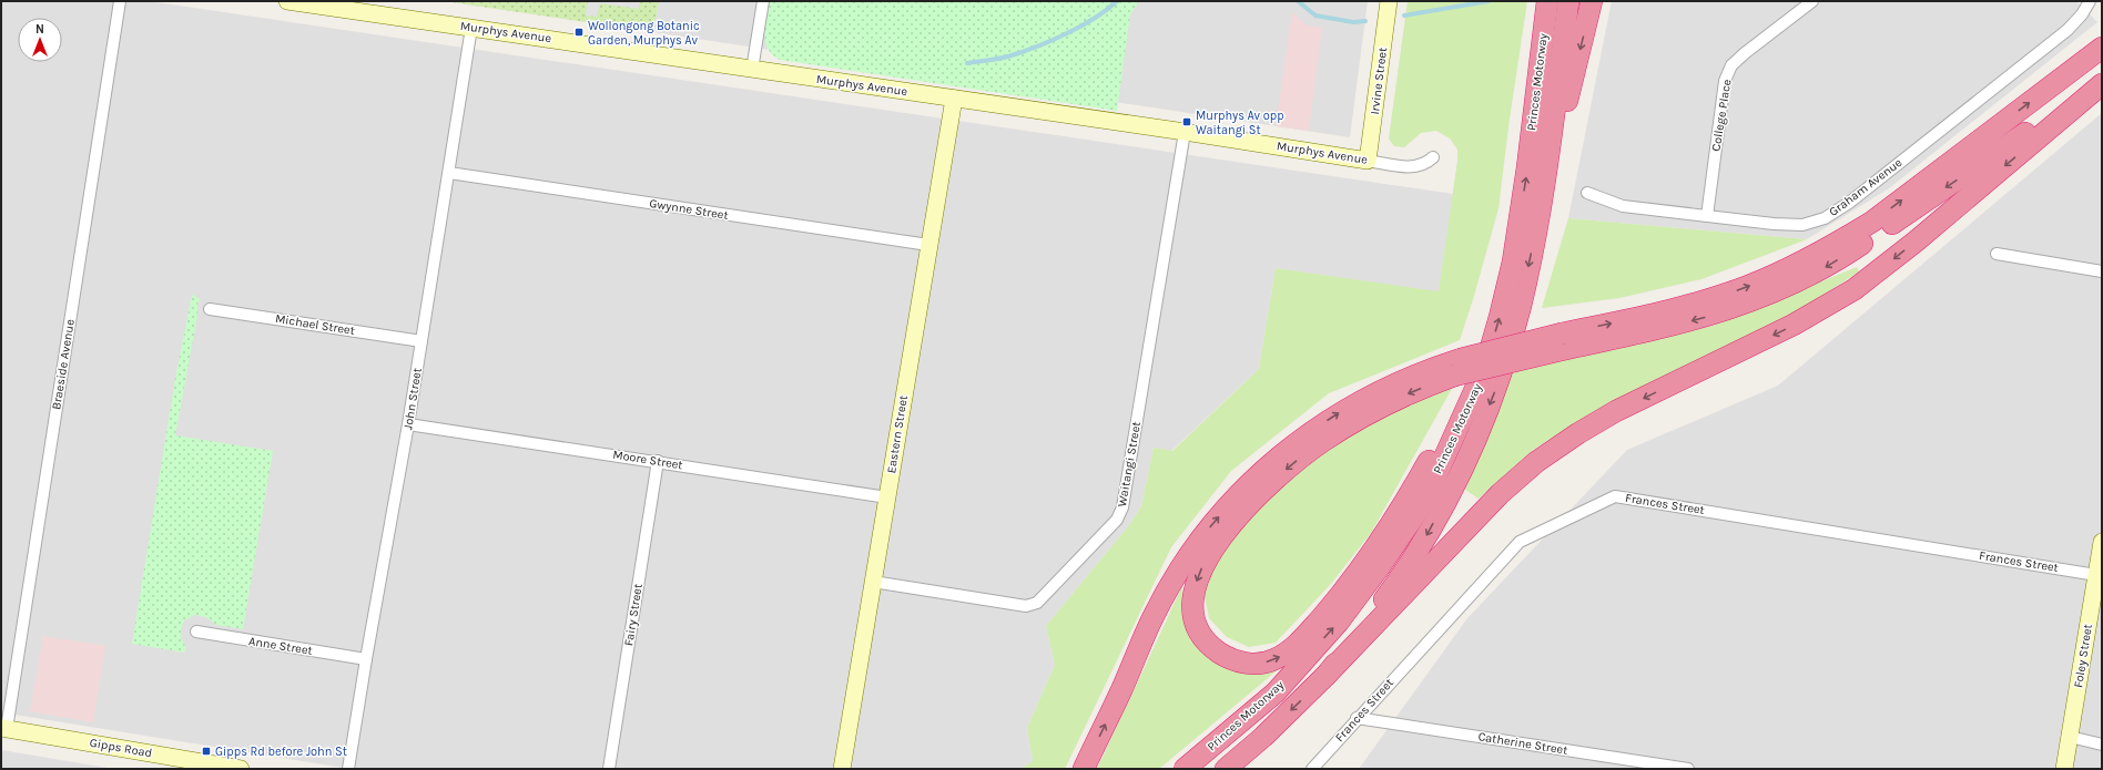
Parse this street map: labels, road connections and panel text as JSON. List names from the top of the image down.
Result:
{
  "streets": {
    "highway": ["Princes Motorway"],
    "street": [
      "Murphys Avenue",
      "Irvine Street",
      "College Place",
      "Graham Avenue",
      "Gwynne Street",
      "Michael Street",
      "Braeside Avenue",
      "John Street",
      "Eastern Street",
      "Moore Street",
      "Waitangi Street",
      "Frances Street",
      "Fairy Street",
      "Anne Street",
      "Foley Street",
      "Catherine Street",
      "Gipps Road"
    ]
  },
  "crossings": [
    ["Murphys Avenue", "Irvine Street"],
    ["Murphys Avenue", "John Street"],
    ["Murphys Avenue", "Eastern Street"],
    ["Murphys Avenue", "Waitangi Street"],
    ["College Place", "Graham Avenue"],
    ["Gwynne Street", "John Street"],
    ["Gwynne Street", "Eastern Street"],
    ["Michael Street", "John Street"],
    ["Braeside Avenue", "Gipps Road"],
    ["John Street", "Moore Street"],
    ["John Street", "Anne Street"],
    ["Eastern Street", "Moore Street"],
    ["Eastern Street", "Waitangi Street"],
    ["Moore Street", "Fairy Street"],
    ["Frances Street", "Foley Street"],
    ["Frances Street", "Catherine Street"]
  ],
  "places": {
    "transit": ["Wollongong Botanic Garden, Murphys Av", "Murphys Av opp Waitangi St", "Gipps Rd before John St"]
  },
  "north": "top"
}
